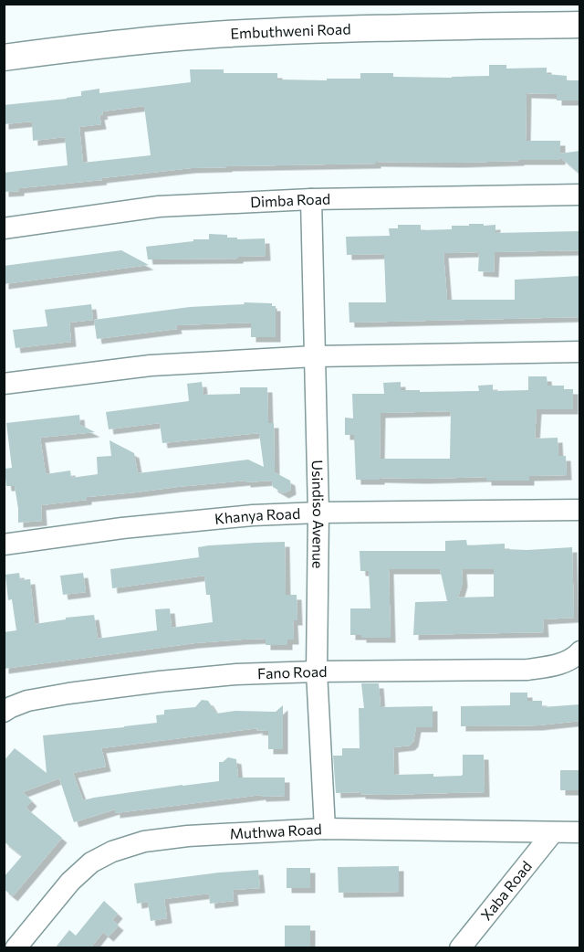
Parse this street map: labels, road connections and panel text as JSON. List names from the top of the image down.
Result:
{
  "streets": {
    "street": [
      "Embuthweni Road",
      "Dimba Road",
      "Usindiso Avenue",
      "Khanya Road",
      "Fano Road",
      "Muthwa Road",
      "Xaba Road"
    ]
  },
  "crossings": [
    ["Dimba Road", "Usindiso Avenue"],
    ["Usindiso Avenue", "Khanya Road"],
    ["Usindiso Avenue", "Fano Road"],
    ["Usindiso Avenue", "Muthwa Road"],
    ["Muthwa Road", "Xaba Road"]
  ]
}
